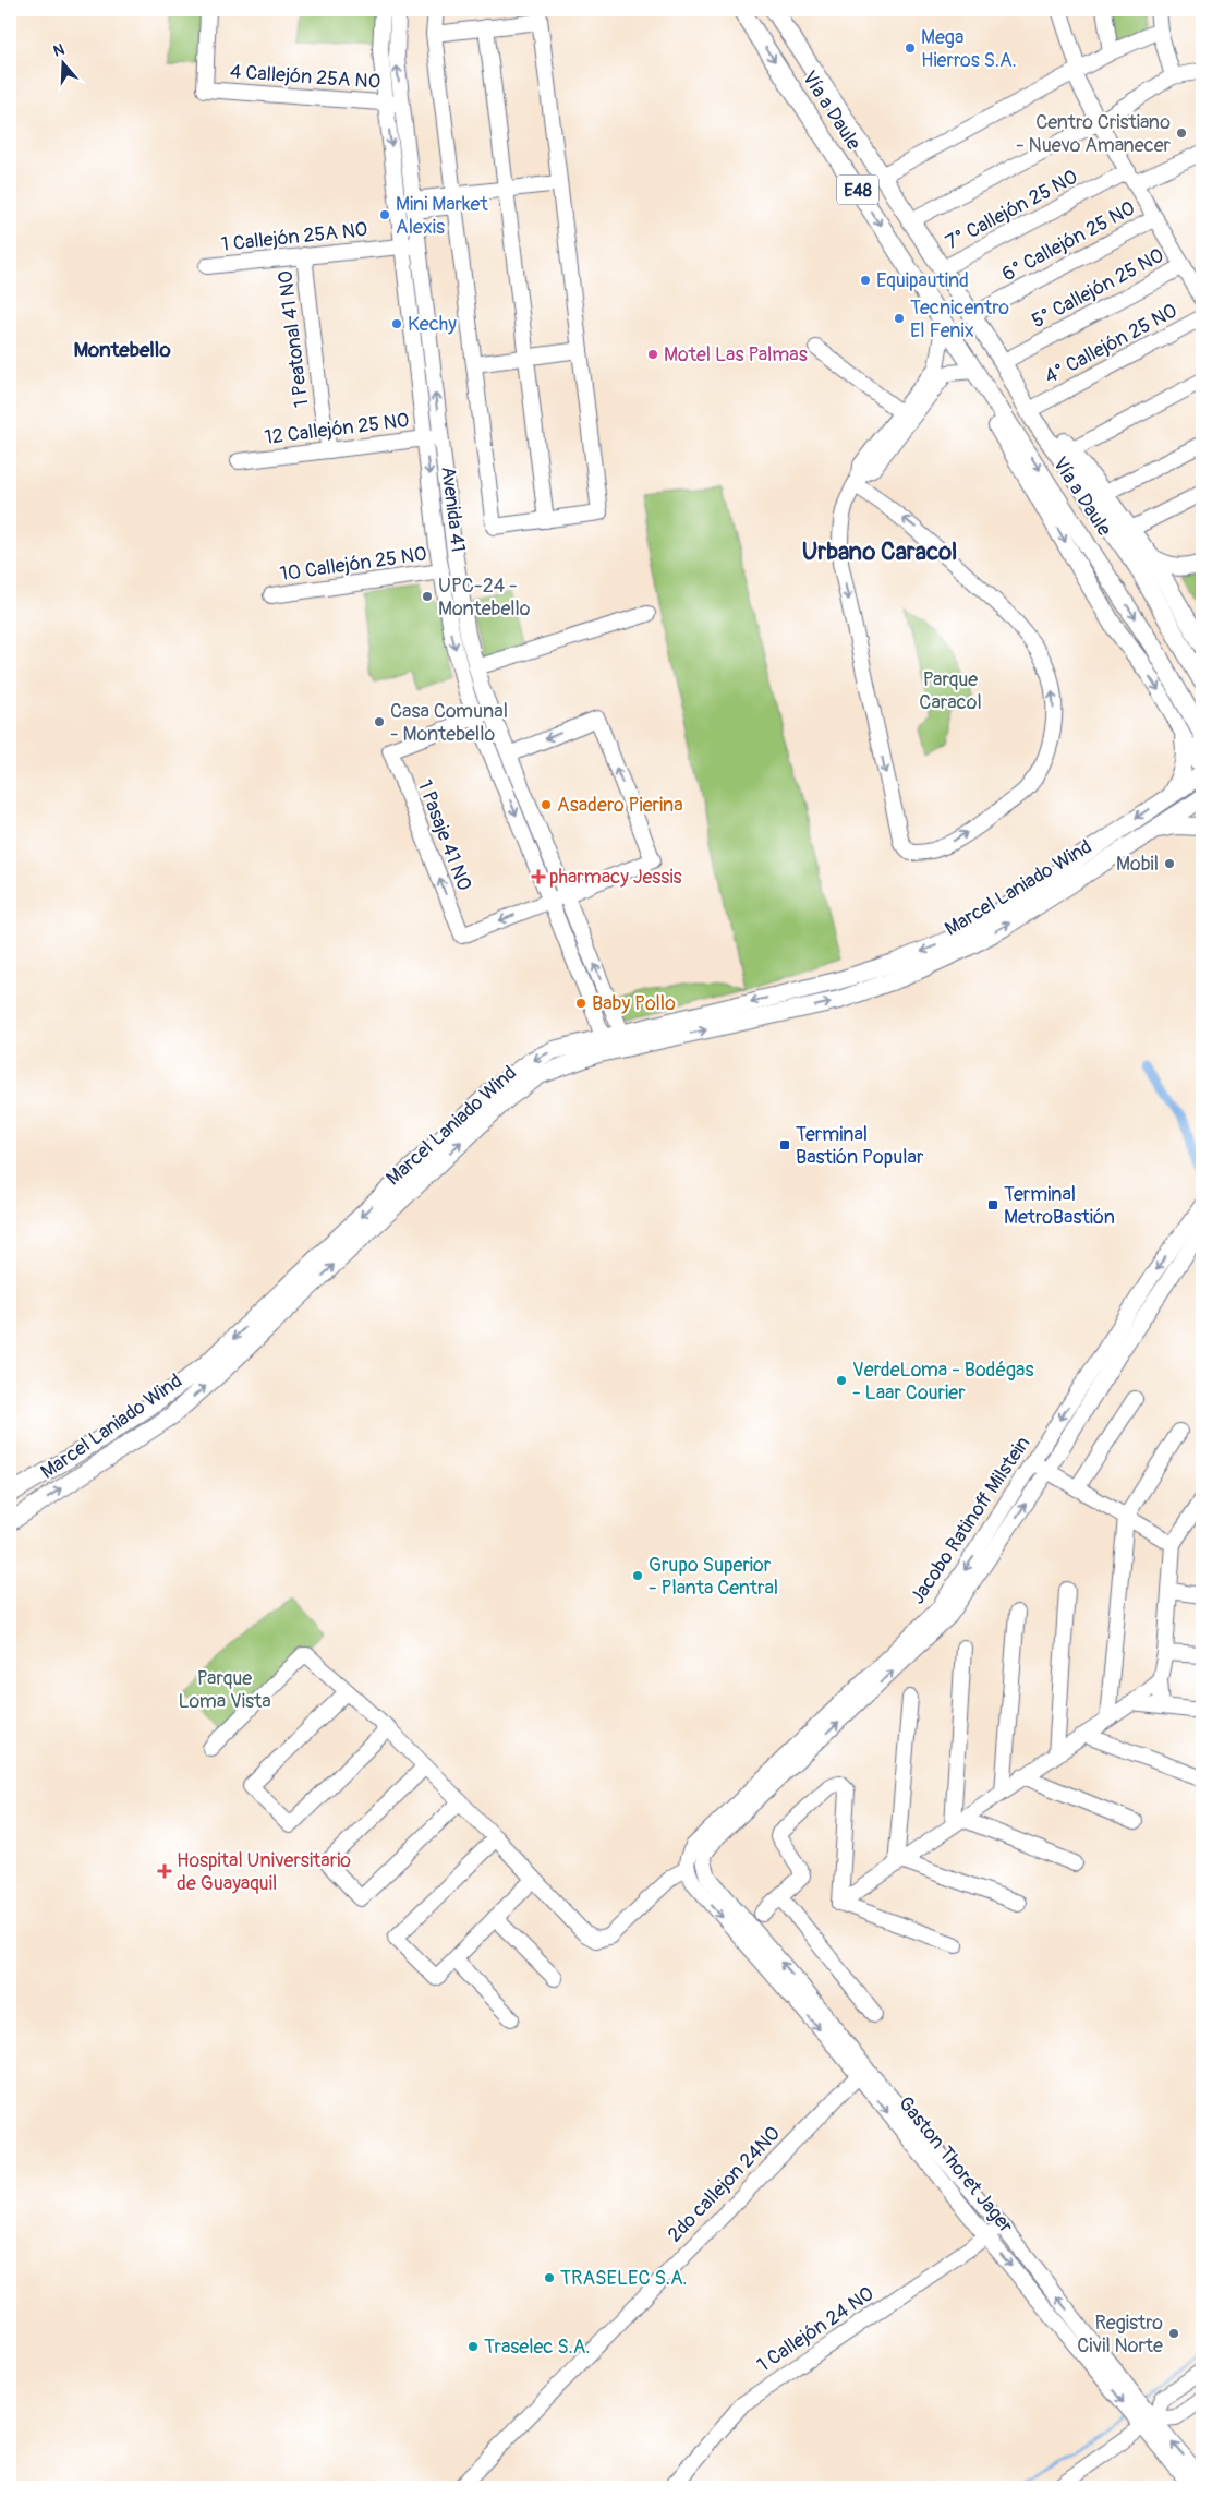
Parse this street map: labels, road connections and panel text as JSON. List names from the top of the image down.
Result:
{
  "streets": {
    "main road": ["Vía a Daule", "E48", "Marcel Laniado Wind"],
    "street": [
      "4 Callejón 25A NO",
      "7° Callejón 25 NO",
      "1 Callejón 25A NO",
      "6° Callejón 25 NO",
      "5° Callejón 25 NO",
      "1 Peatonal 41 NO",
      "4° Callejón 25 NO",
      "12 Callejón 25 NO",
      "Avenida 41",
      "10 Callejón 25 NO",
      "1 Pasaje 41 NO",
      "Jacobo Ratinoff Milstein",
      "Gaston Thoret Jager",
      "2do callejon 24NO",
      "1 Callejón 24 NO"
    ]
  },
  "crossings": [
    ["4 Callejón 25A NO", "Avenida 41"],
    ["Vía a Daule", "E48"],
    ["Vía a Daule", "7° Callejón 25 NO"],
    ["Vía a Daule", "6° Callejón 25 NO"],
    ["Vía a Daule", "5° Callejón 25 NO"],
    ["Vía a Daule", "4° Callejón 25 NO"],
    ["1 Callejón 25A NO", "1 Peatonal 41 NO"],
    ["1 Callejón 25A NO", "Avenida 41"],
    ["1 Peatonal 41 NO", "12 Callejón 25 NO"],
    ["12 Callejón 25 NO", "Avenida 41"],
    ["Avenida 41", "10 Callejón 25 NO"],
    ["Avenida 41", "1 Pasaje 41 NO"],
    ["Avenida 41", "Marcel Laniado Wind"],
    ["Jacobo Ratinoff Milstein", "Gaston Thoret Jager"],
    ["Gaston Thoret Jager", "2do callejon 24NO"],
    ["Gaston Thoret Jager", "1 Callejón 24 NO"]
  ],
  "districts": ["Montebello", "Urbano Caracol"],
  "parks": ["Parque Caracol", "Parque Loma Vista"],
  "places": {
    "other": [
      "Mega Hierros S.A.",
      "Centro Cristiano - Nuevo Amanecer",
      "Mini Market Alexis",
      "Equipautind",
      "Tecnicentro El Fenix",
      "Kechy",
      "Motel Las Palmas",
      "UPC-24 - Montebello",
      "Casa Comunal - Montebello",
      "Asadero Pierina",
      "Mobil",
      "Baby Pollo",
      "VerdeLoma - Bodégas - Laar Courier",
      "Grupo Superior - Planta Central",
      "TRASELEC S.A.",
      "Registro Civil Norte",
      "Traselec S.A."
    ],
    "health": ["pharmacy Jessis", "Hospital Universitario de Guayaquil"],
    "transit": ["Terminal Bastión Popular", "Terminal MetroBastión"]
  },
  "north": "top"
}
